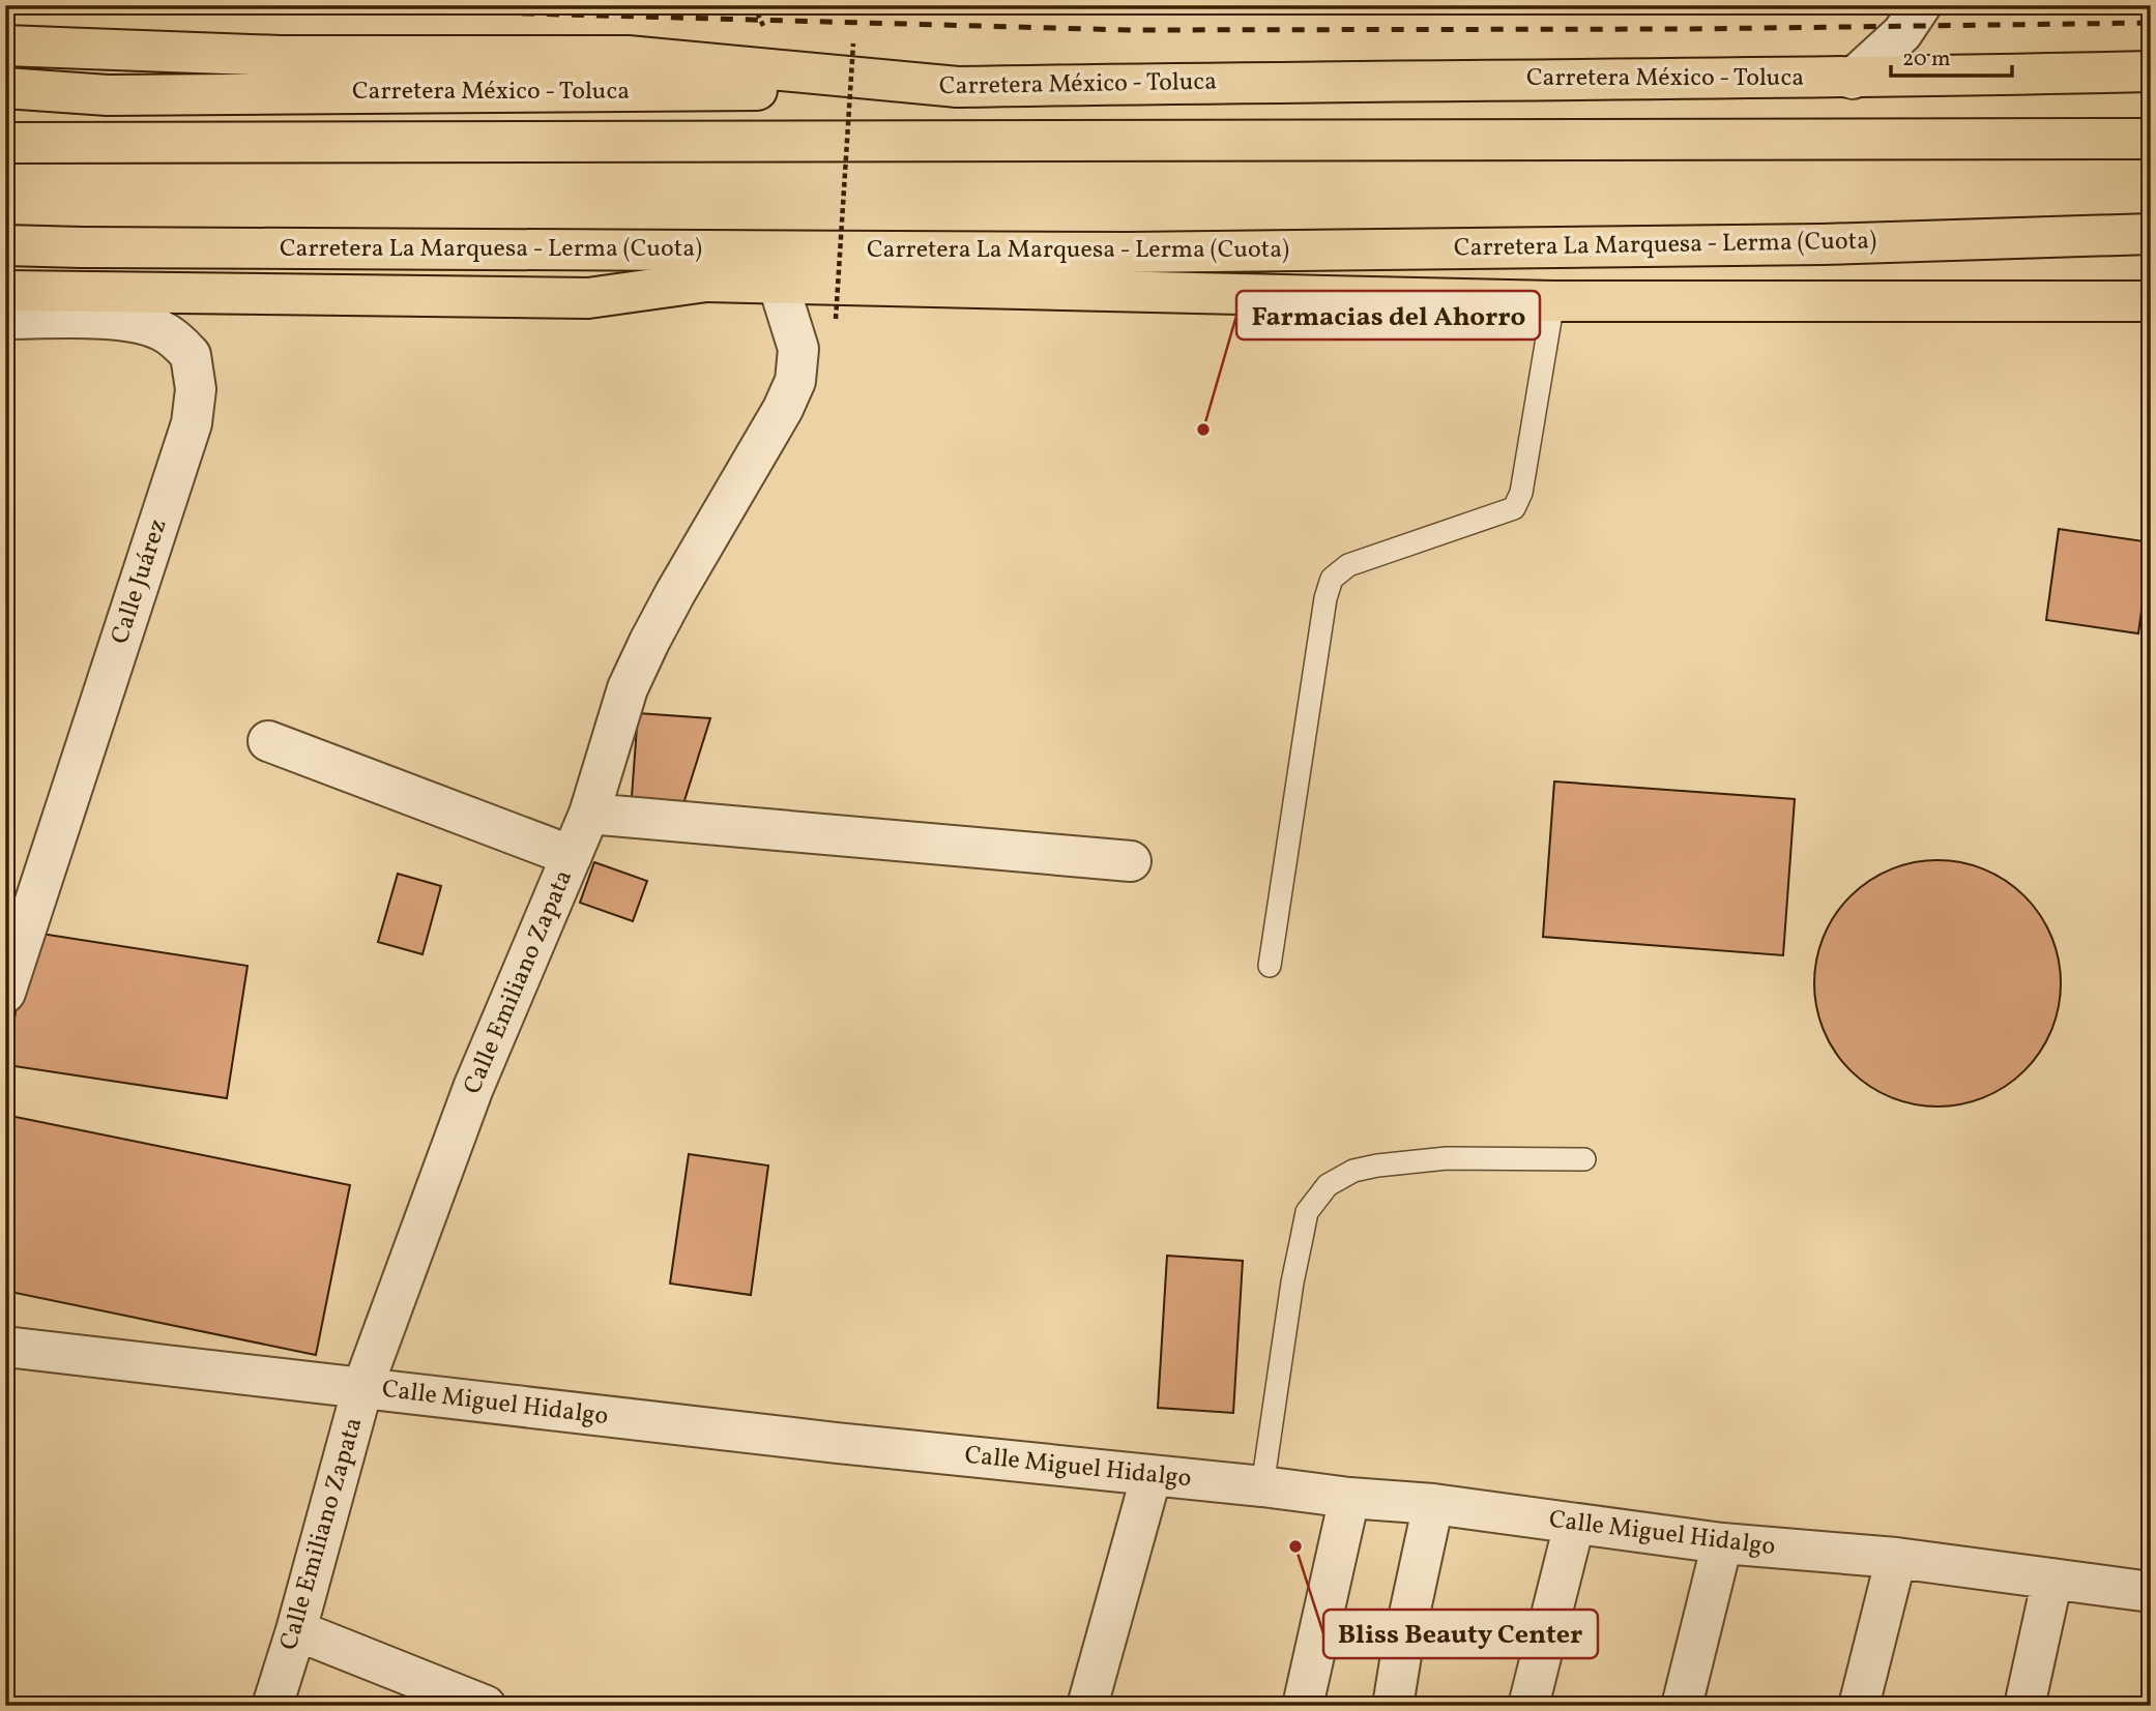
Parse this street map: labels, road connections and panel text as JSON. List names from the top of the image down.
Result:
{
  "streets": {
    "main road": ["Carretera México - Toluca", "Carretera La Marquesa - Lerma (Cuota)"],
    "street": ["Calle Juárez", "Calle Emiliano Zapata", "Calle Miguel Hidalgo"]
  },
  "crossings": [
    ["Calle Emiliano Zapata", "Calle Miguel Hidalgo"]
  ],
  "places": ["Farmacias del Ahorro", "Bliss Beauty Center"],
  "scale_bar": "20 m"
}
